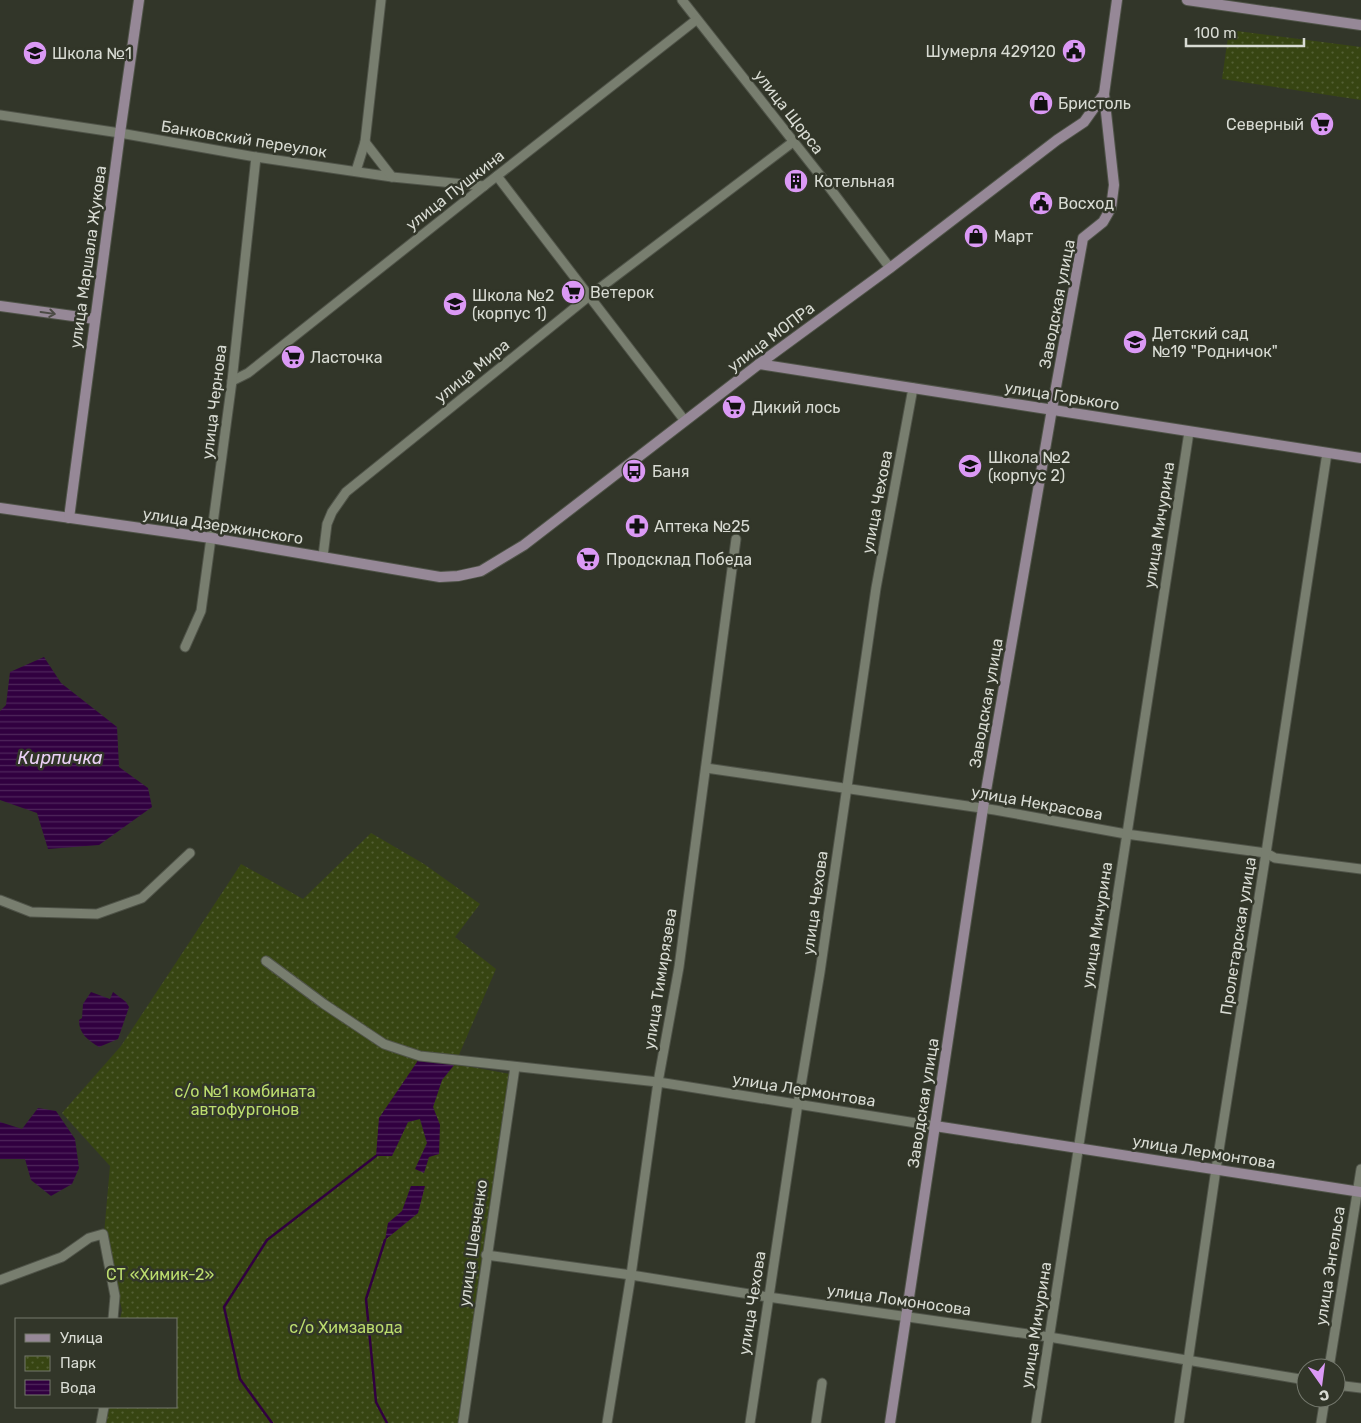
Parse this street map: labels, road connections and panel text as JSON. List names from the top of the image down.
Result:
{
  "streets": {
    "street": [
      "улица Щорса",
      "Банковский переулок",
      "улица Пушкина",
      "улица Маршала Жукова",
      "Заводская улица",
      "улица МОПРа",
      "улица Мира",
      "улица Горького",
      "улица Чернова",
      "улица Чехова",
      "улица Мичурина",
      "улица Дзержинского",
      "улица Некрасова",
      "Пролетарская улица",
      "улица Тимирязева",
      "улица Лермонтова",
      "улица Шевченко",
      "улица Энгельса",
      "улица Ломоносова"
    ]
  },
  "crossings": [
    ["улица Щорса", "улица Пушкина"],
    ["улица Щорса", "улица МОПРа"],
    ["улица Щорса", "улица Мира"],
    ["Банковский переулок", "улица Пушкина"],
    ["Банковский переулок", "улица Маршала Жукова"],
    ["Банковский переулок", "улица Чернова"],
    ["улица Пушкина", "улица Чернова"],
    ["улица Маршала Жукова", "улица Дзержинского"],
    ["Заводская улица", "улица МОПРа"],
    ["Заводская улица", "улица Горького"],
    ["Заводская улица", "улица Некрасова"],
    ["Заводская улица", "улица Лермонтова"],
    ["Заводская улица", "улица Ломоносова"],
    ["улица МОПРа", "улица Горького"],
    ["улица МОПРа", "улица Дзержинского"],
    ["улица Мира", "улица Дзержинского"],
    ["улица Горького", "улица Чехова"],
    ["улица Горького", "улица Мичурина"],
    ["улица Горького", "Пролетарская улица"],
    ["улица Чернова", "улица Дзержинского"],
    ["улица Чехова", "улица Некрасова"],
    ["улица Чехова", "улица Лермонтова"],
    ["улица Чехова", "улица Ломоносова"],
    ["улица Мичурина", "улица Некрасова"],
    ["улица Мичурина", "улица Лермонтова"],
    ["улица Мичурина", "улица Ломоносова"],
    ["улица Некрасова", "Пролетарская улица"],
    ["улица Некрасова", "улица Тимирязева"],
    ["Пролетарская улица", "улица Лермонтова"],
    ["Пролетарская улица", "улица Ломоносова"],
    ["улица Тимирязева", "улица Лермонтова"],
    ["улица Тимирязева", "улица Ломоносова"],
    ["улица Лермонтова", "улица Шевченко"],
    ["улица Лермонтова", "улица Энгельса"],
    ["улица Шевченко", "улица Ломоносова"]
  ],
  "water": ["Кирпичка"],
  "parks": ["с/о №1 комбината автофургонов", "СТ «Химик-2»", "с/о Химзавода"],
  "places": {
    "public building": ["Шумерля 429120", "Восход"],
    "school or university": [
      "Школа №1",
      "Школа №2 (корпус 1)",
      "Детский сад №19 \"Родничок\"",
      "Школа №2 (корпус 2)"
    ],
    "shop": ["Бристоль", "Март"],
    "supermarket": [
      "Северный",
      "Ветерок",
      "Ласточка",
      "Дикий лось",
      "Продсклад Победа"
    ],
    "building": ["Котельная"],
    "bus stop": ["Баня"],
    "pharmacy": ["Аптека №25"]
  },
  "legend": ["Улица", "Парк", "Вода"],
  "scale_bar": "100 m",
  "north": "bottom"
}
